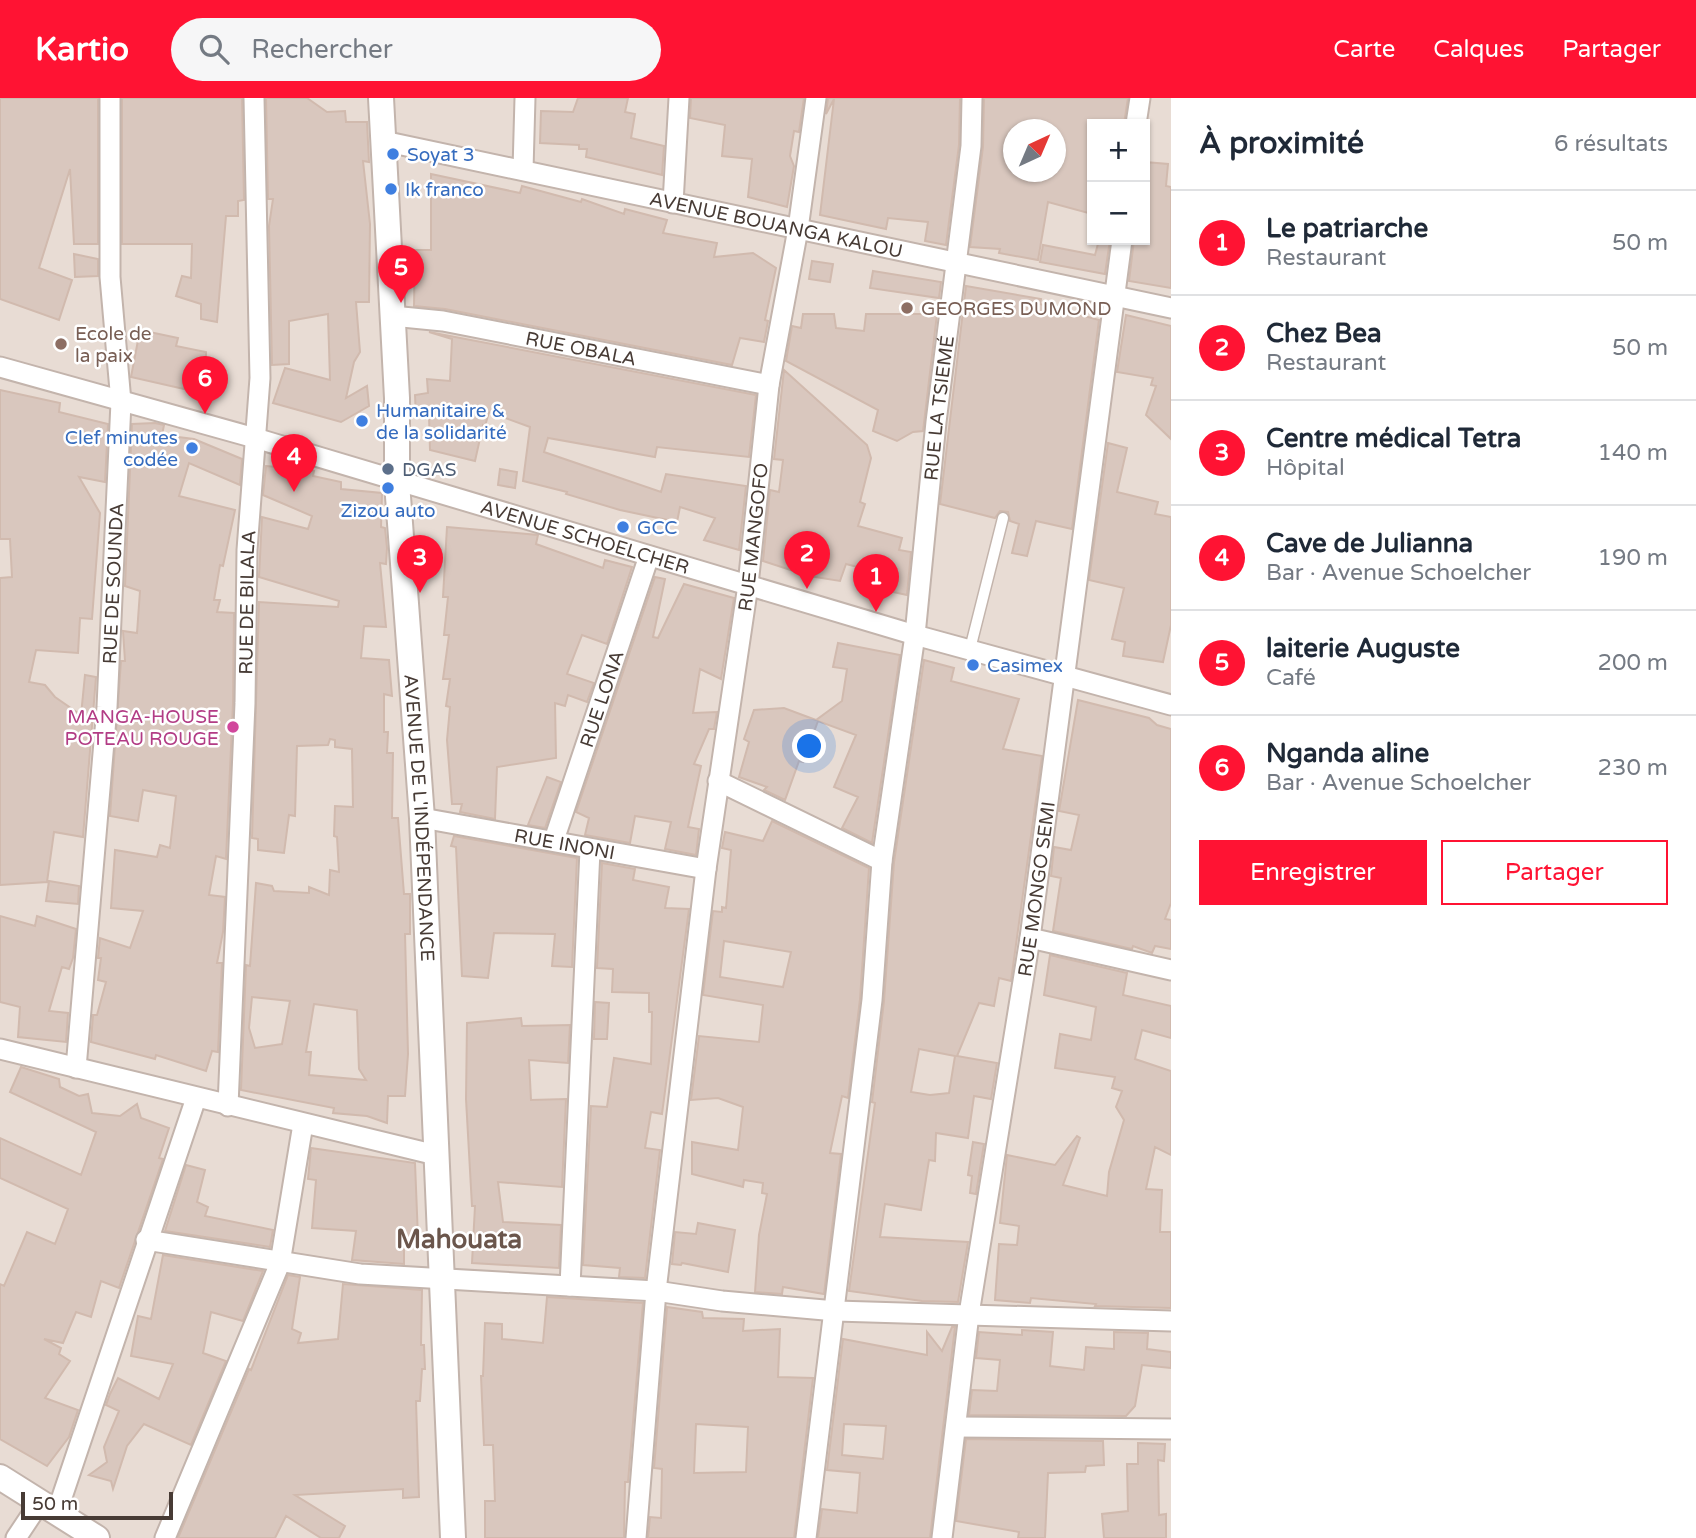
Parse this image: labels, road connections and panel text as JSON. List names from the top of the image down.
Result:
{
  "streets": {
    "street": [
      "AVENUE BOUANGA KALOU",
      "RUE OBALA",
      "RUE LA TSIEMÉ",
      "RUE MANGOFO",
      "AVENUE SCHOELCHER",
      "RUE DE SOUNDA",
      "RUE DE BILALA",
      "RUE LONA",
      "AVENUE DE L'INDÉPENDANCE",
      "RUE INONI",
      "RUE MONGO SEMI"
    ]
  },
  "crossings": [
    ["AVENUE BOUANGA KALOU", "RUE LA TSIEMÉ"],
    ["AVENUE BOUANGA KALOU", "RUE MANGOFO"],
    ["AVENUE BOUANGA KALOU", "AVENUE DE L'INDÉPENDANCE"],
    ["AVENUE BOUANGA KALOU", "RUE MONGO SEMI"],
    ["RUE OBALA", "RUE MANGOFO"],
    ["RUE OBALA", "AVENUE DE L'INDÉPENDANCE"],
    ["RUE LA TSIEMÉ", "AVENUE SCHOELCHER"],
    ["RUE MANGOFO", "AVENUE SCHOELCHER"],
    ["RUE MANGOFO", "RUE INONI"],
    ["AVENUE SCHOELCHER", "RUE DE SOUNDA"],
    ["AVENUE SCHOELCHER", "RUE DE BILALA"],
    ["AVENUE SCHOELCHER", "RUE LONA"],
    ["AVENUE SCHOELCHER", "AVENUE DE L'INDÉPENDANCE"],
    ["AVENUE SCHOELCHER", "RUE MONGO SEMI"],
    ["RUE LONA", "RUE INONI"],
    ["AVENUE DE L'INDÉPENDANCE", "RUE INONI"]
  ],
  "districts": ["Mahouata"],
  "places": [
    "Soyat 3",
    "Ik franco",
    "GEORGES DUMOND",
    "Ecole de la paix",
    "Humanitaire & de la solidarité",
    "Clef minutes codée",
    "DGAS",
    "Zizou auto",
    "GCC",
    "Casimex",
    "MANGA-HOUSE POTEAU ROUGE"
  ],
  "scale_bar": "50 m",
  "north": "top right",
  "page": {
    "header": "Kartio",
    "search": "Rechercher",
    "nav": ["Carte", "Calques", "Partager"],
    "heading": ["À proximité", "6 résultats"],
    "map_buttons": ["+", "−"],
    "list": [
      {
        "mark": "1",
        "name": "Le patriarche",
        "note": "Restaurant",
        "value": "50 m"
      },
      {
        "mark": "2",
        "name": "Chez Bea",
        "note": "Restaurant",
        "value": "50 m"
      },
      {
        "mark": "3",
        "name": "Centre médical Tetra",
        "note": "Hôpital",
        "value": "140 m"
      },
      {
        "mark": "4",
        "name": "Cave de Julianna",
        "note": "Bar · Avenue Schoelcher",
        "value": "190 m"
      },
      {
        "mark": "5",
        "name": "laiterie Auguste",
        "note": "Café",
        "value": "200 m"
      },
      {
        "mark": "6",
        "name": "Nganda aline",
        "note": "Bar · Avenue Schoelcher",
        "value": "230 m"
      }
    ],
    "pins": [
      "5",
      "6",
      "4",
      "2",
      "3",
      "1"
    ],
    "buttons": ["Enregistrer", "Partager"],
    "scale": "50 m"
  }
}
